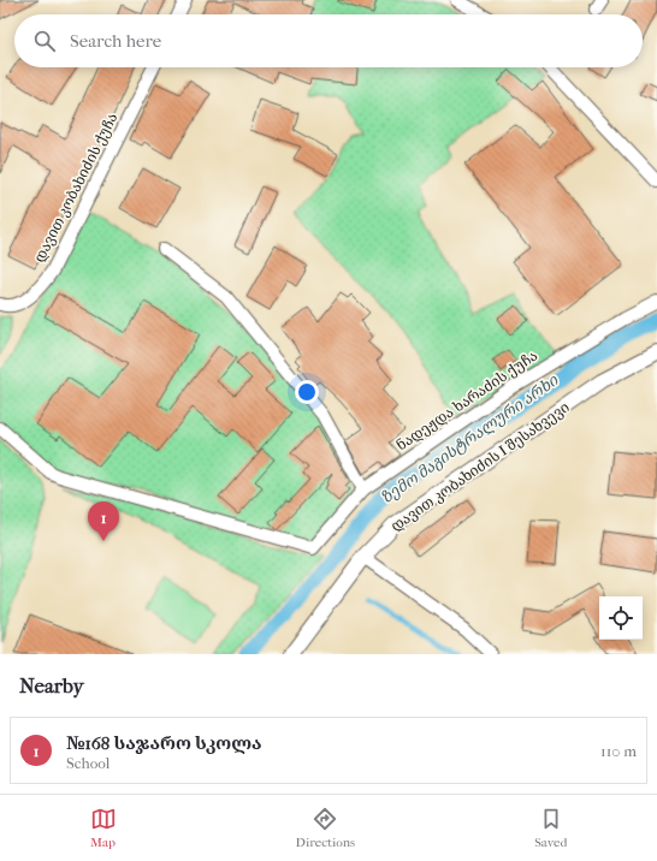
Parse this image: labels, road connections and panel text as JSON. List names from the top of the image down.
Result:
{
  "streets": {
    "street": ["დავით კობახიძის ქუჩა", "ნადეჟდა ხარაძის ქუჩა", "დავით კობახიძის I შესახვევი"]
  },
  "water": ["ზემო მაგისტრალური არხი"],
  "page": {
    "search": "Search here",
    "pins": "1",
    "heading": "Nearby",
    "list": [
      {
        "mark": "1",
        "name": "№168 საჯარო სკოლა",
        "note": "School",
        "value": "110 m"
      }
    ],
    "nav": ["Map", "Directions", "Saved"]
  }
}
